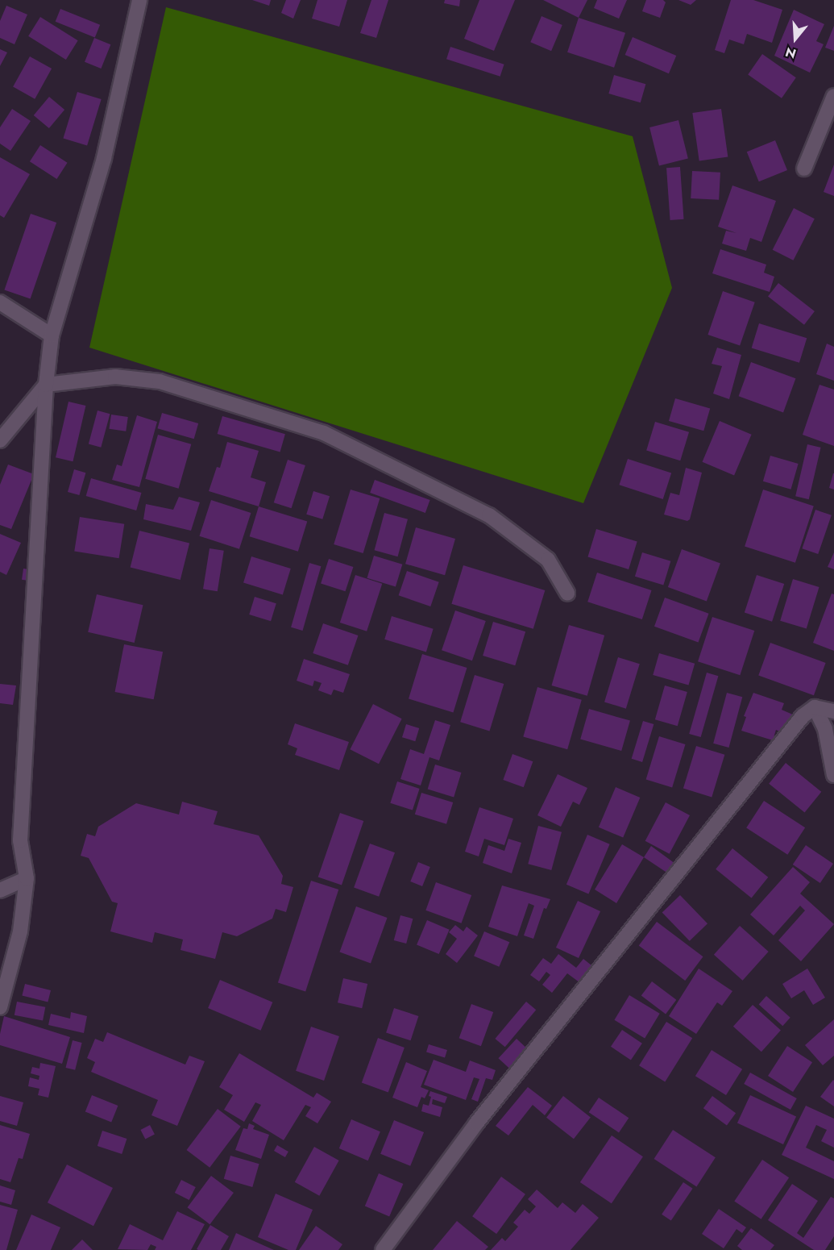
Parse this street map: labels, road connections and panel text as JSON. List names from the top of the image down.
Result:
{
  "north": "bottom"
}
